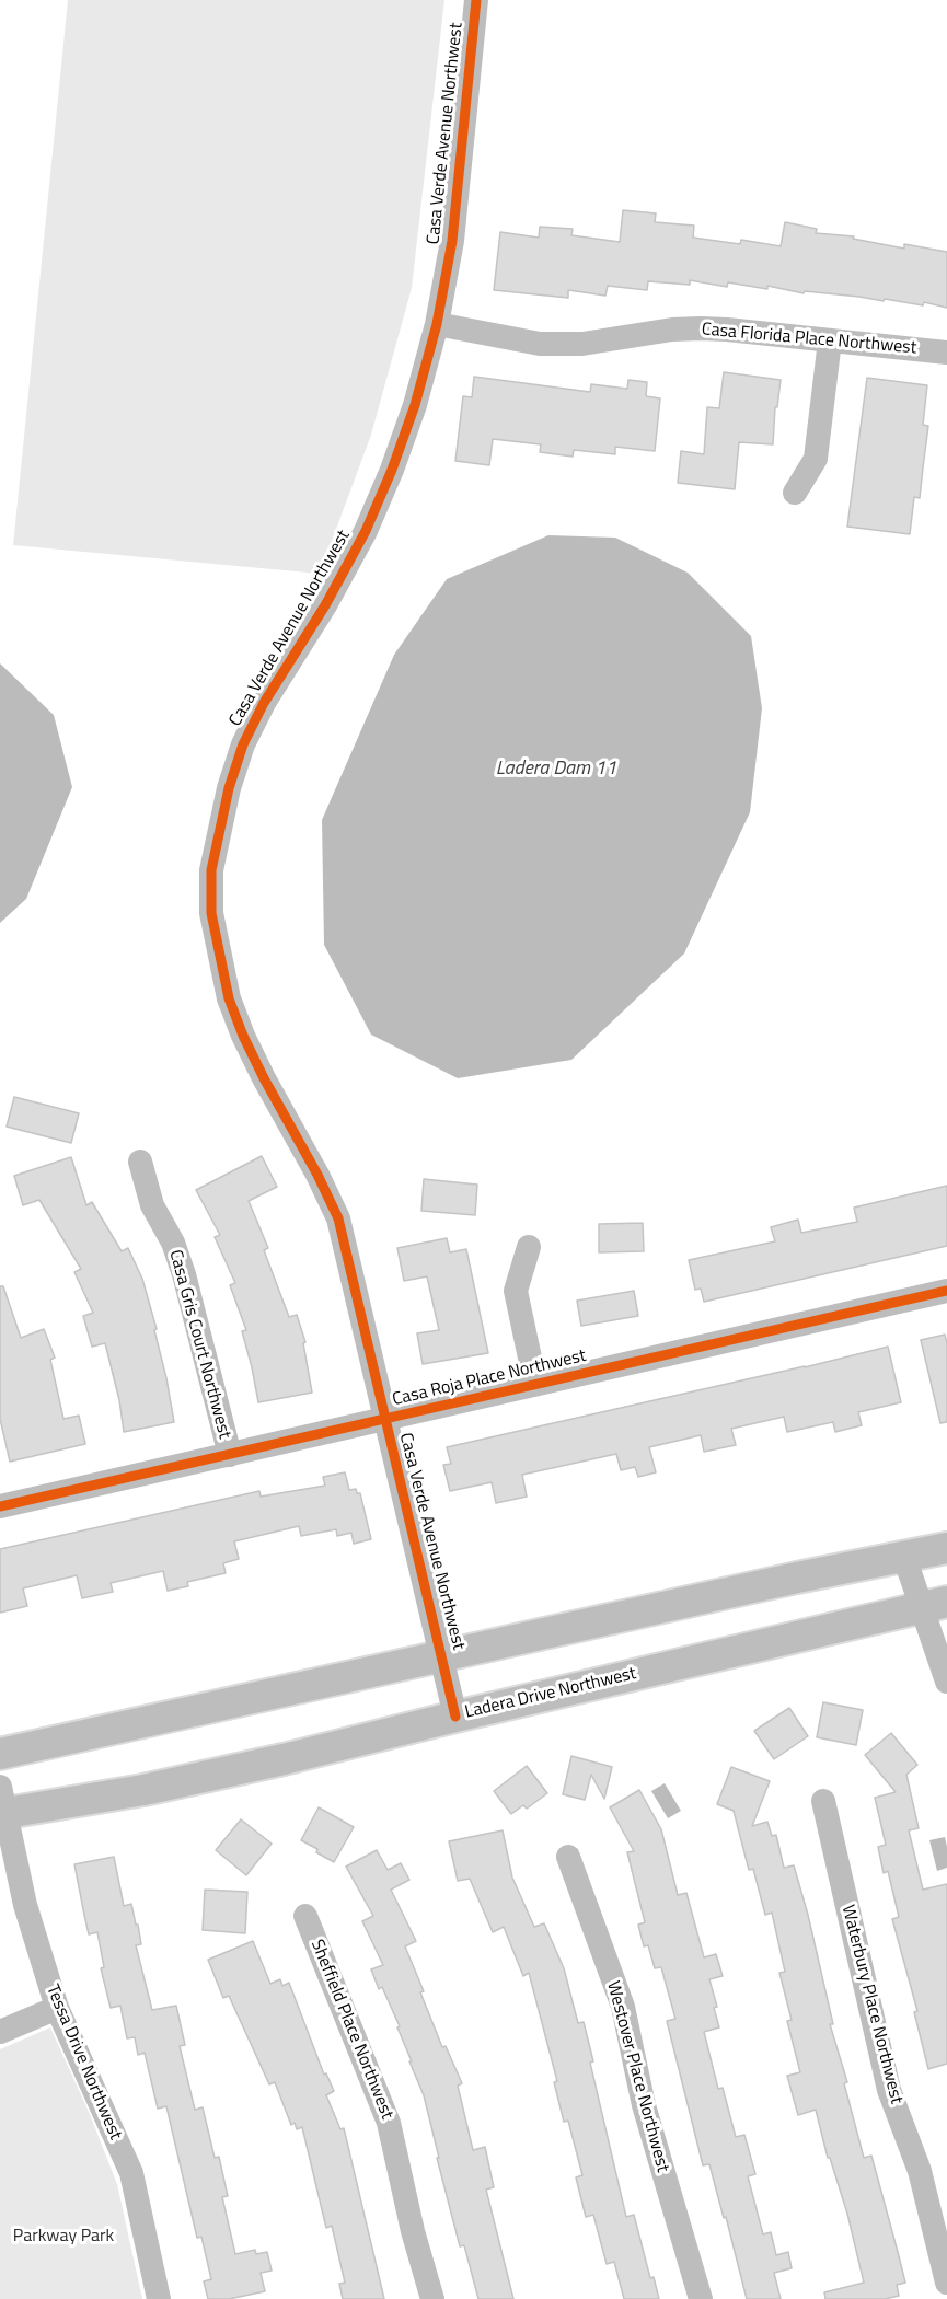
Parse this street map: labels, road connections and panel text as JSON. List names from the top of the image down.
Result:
{
  "streets": {
    "main road": ["Ladera Drive Northwest"],
    "street": [
      "Casa Verde Avenue Northwest",
      "Casa Florida Place Northwest",
      "Casa Gris Court Northwest",
      "Casa Roja Place Northwest",
      "Waterbury Place Northwest",
      "Sheffield Place Northwest",
      "Tessa Drive Northwest",
      "Westover Place Northwest"
    ]
  },
  "crossings": [
    ["Casa Verde Avenue Northwest", "Casa Florida Place Northwest"],
    ["Casa Verde Avenue Northwest", "Casa Roja Place Northwest"],
    ["Casa Verde Avenue Northwest", "Ladera Drive Northwest"],
    ["Casa Gris Court Northwest", "Casa Roja Place Northwest"],
    ["Ladera Drive Northwest", "Tessa Drive Northwest"]
  ],
  "water": ["Ladera Dam 11"],
  "parks": ["Parkway Park"]
}
